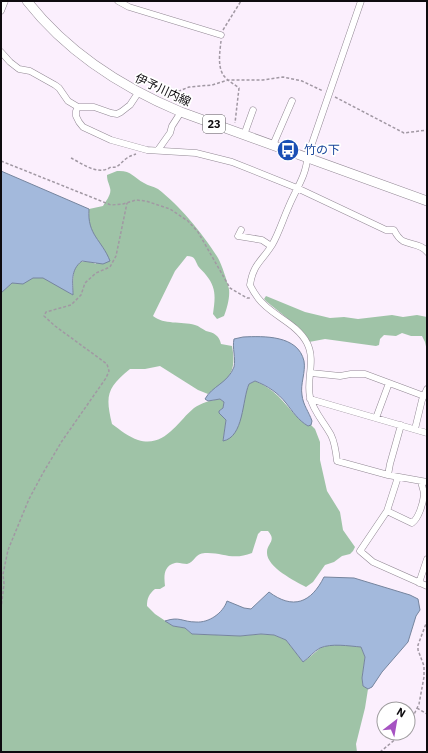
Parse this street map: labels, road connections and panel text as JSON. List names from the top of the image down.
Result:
{
  "streets": {
    "main road": ["伊予川内線", "23"]
  },
  "places": {
    "bus stop": ["竹の下"]
  },
  "north": "top right"
}
